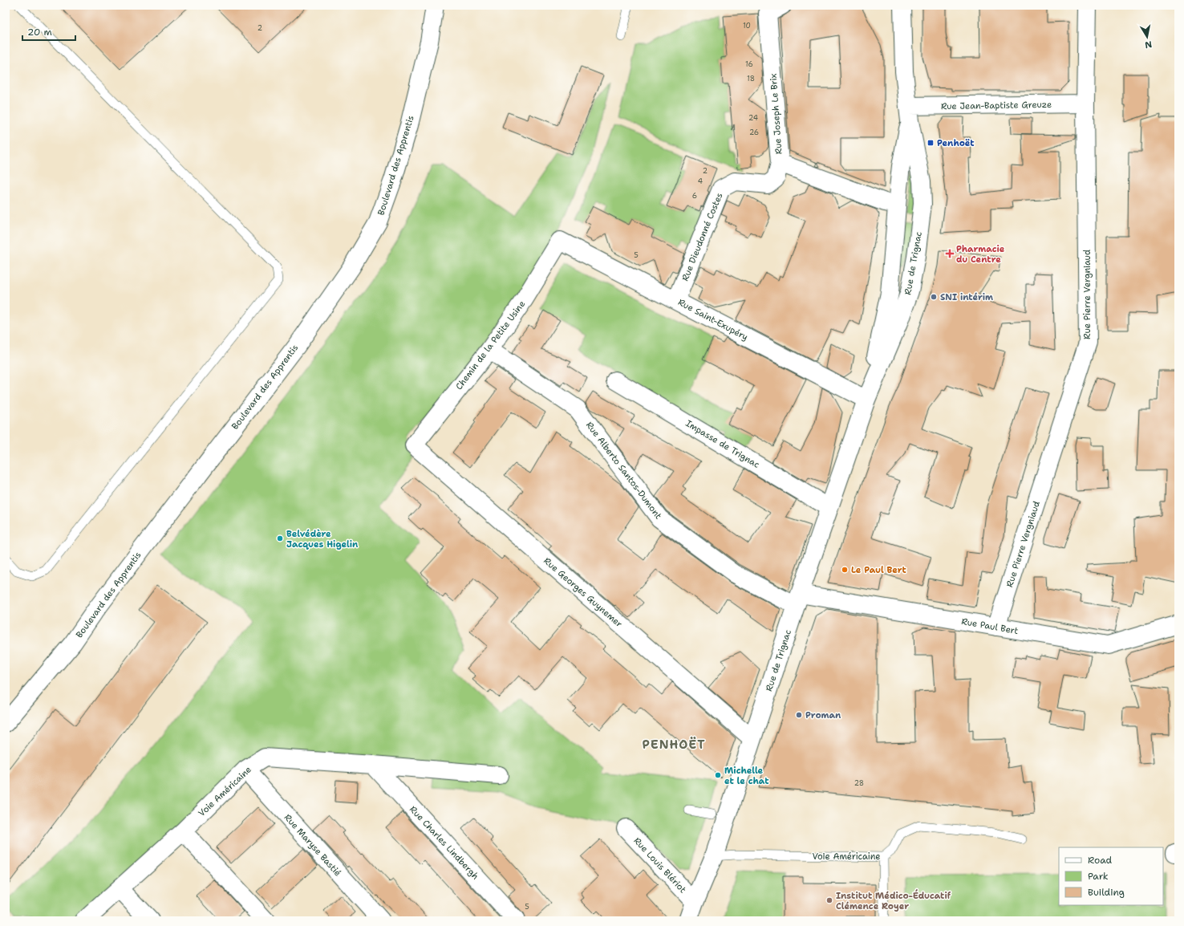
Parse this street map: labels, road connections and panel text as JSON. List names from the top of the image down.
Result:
{
  "streets": {
    "street": [
      "Rue Jean-Baptiste Greuze",
      "Rue Joseph Le Brix",
      "Boulevard des Apprentis",
      "Rue Dieudonné Costes",
      "Rue de Trignac",
      "Rue Pierre Vergniaud",
      "Rue Saint-Exupéry",
      "Chemin de la Petite Usine",
      "Impasse de Trignac",
      "Rue Alberto Santos-Dumont",
      "Rue Georges Guynemer",
      "Rue Paul Bert",
      "Voie Américaine",
      "Rue Charles Lindbergh",
      "Rue Maryse Bastié",
      "Rue Louis Blériot"
    ]
  },
  "crossings": [
    ["Rue Jean-Baptiste Greuze", "Rue de Trignac"],
    ["Rue Jean-Baptiste Greuze", "Rue Pierre Vergniaud"],
    ["Rue Joseph Le Brix", "Rue Dieudonné Costes"],
    ["Rue Joseph Le Brix", "Rue de Trignac"],
    ["Rue Dieudonné Costes", "Rue Saint-Exupéry"],
    ["Rue de Trignac", "Rue Saint-Exupéry"],
    ["Rue de Trignac", "Impasse de Trignac"],
    ["Rue de Trignac", "Rue Alberto Santos-Dumont"],
    ["Rue de Trignac", "Rue Georges Guynemer"],
    ["Rue de Trignac", "Rue Paul Bert"],
    ["Rue de Trignac", "Voie Américaine"],
    ["Rue de Trignac", "Rue Louis Blériot"],
    ["Rue Pierre Vergniaud", "Rue Paul Bert"],
    ["Rue Saint-Exupéry", "Chemin de la Petite Usine"],
    ["Chemin de la Petite Usine", "Rue Alberto Santos-Dumont"],
    ["Chemin de la Petite Usine", "Rue Georges Guynemer"],
    ["Rue Alberto Santos-Dumont", "Rue Paul Bert"],
    ["Voie Américaine", "Rue Charles Lindbergh"],
    ["Voie Américaine", "Rue Maryse Bastié"]
  ],
  "districts": ["PENHOËT"],
  "places": {
    "transit": ["Penhoët"],
    "health": ["Pharmacie du Centre"],
    "other": [
      "SNI intérim",
      "Belvédère Jacques Higelin",
      "Le Paul Bert",
      "Proman",
      "Michelle et le chat",
      "Institut Médico-Éducatif Clémence Royer"
    ]
  },
  "house_numbers": [
    "10",
    "2",
    "16",
    "18",
    "24",
    "26",
    "2",
    "4",
    "6",
    "5",
    "28",
    "5"
  ],
  "legend": ["Road", "Park", "Building"],
  "scale_bar": "20 m",
  "north": "bottom"
}
